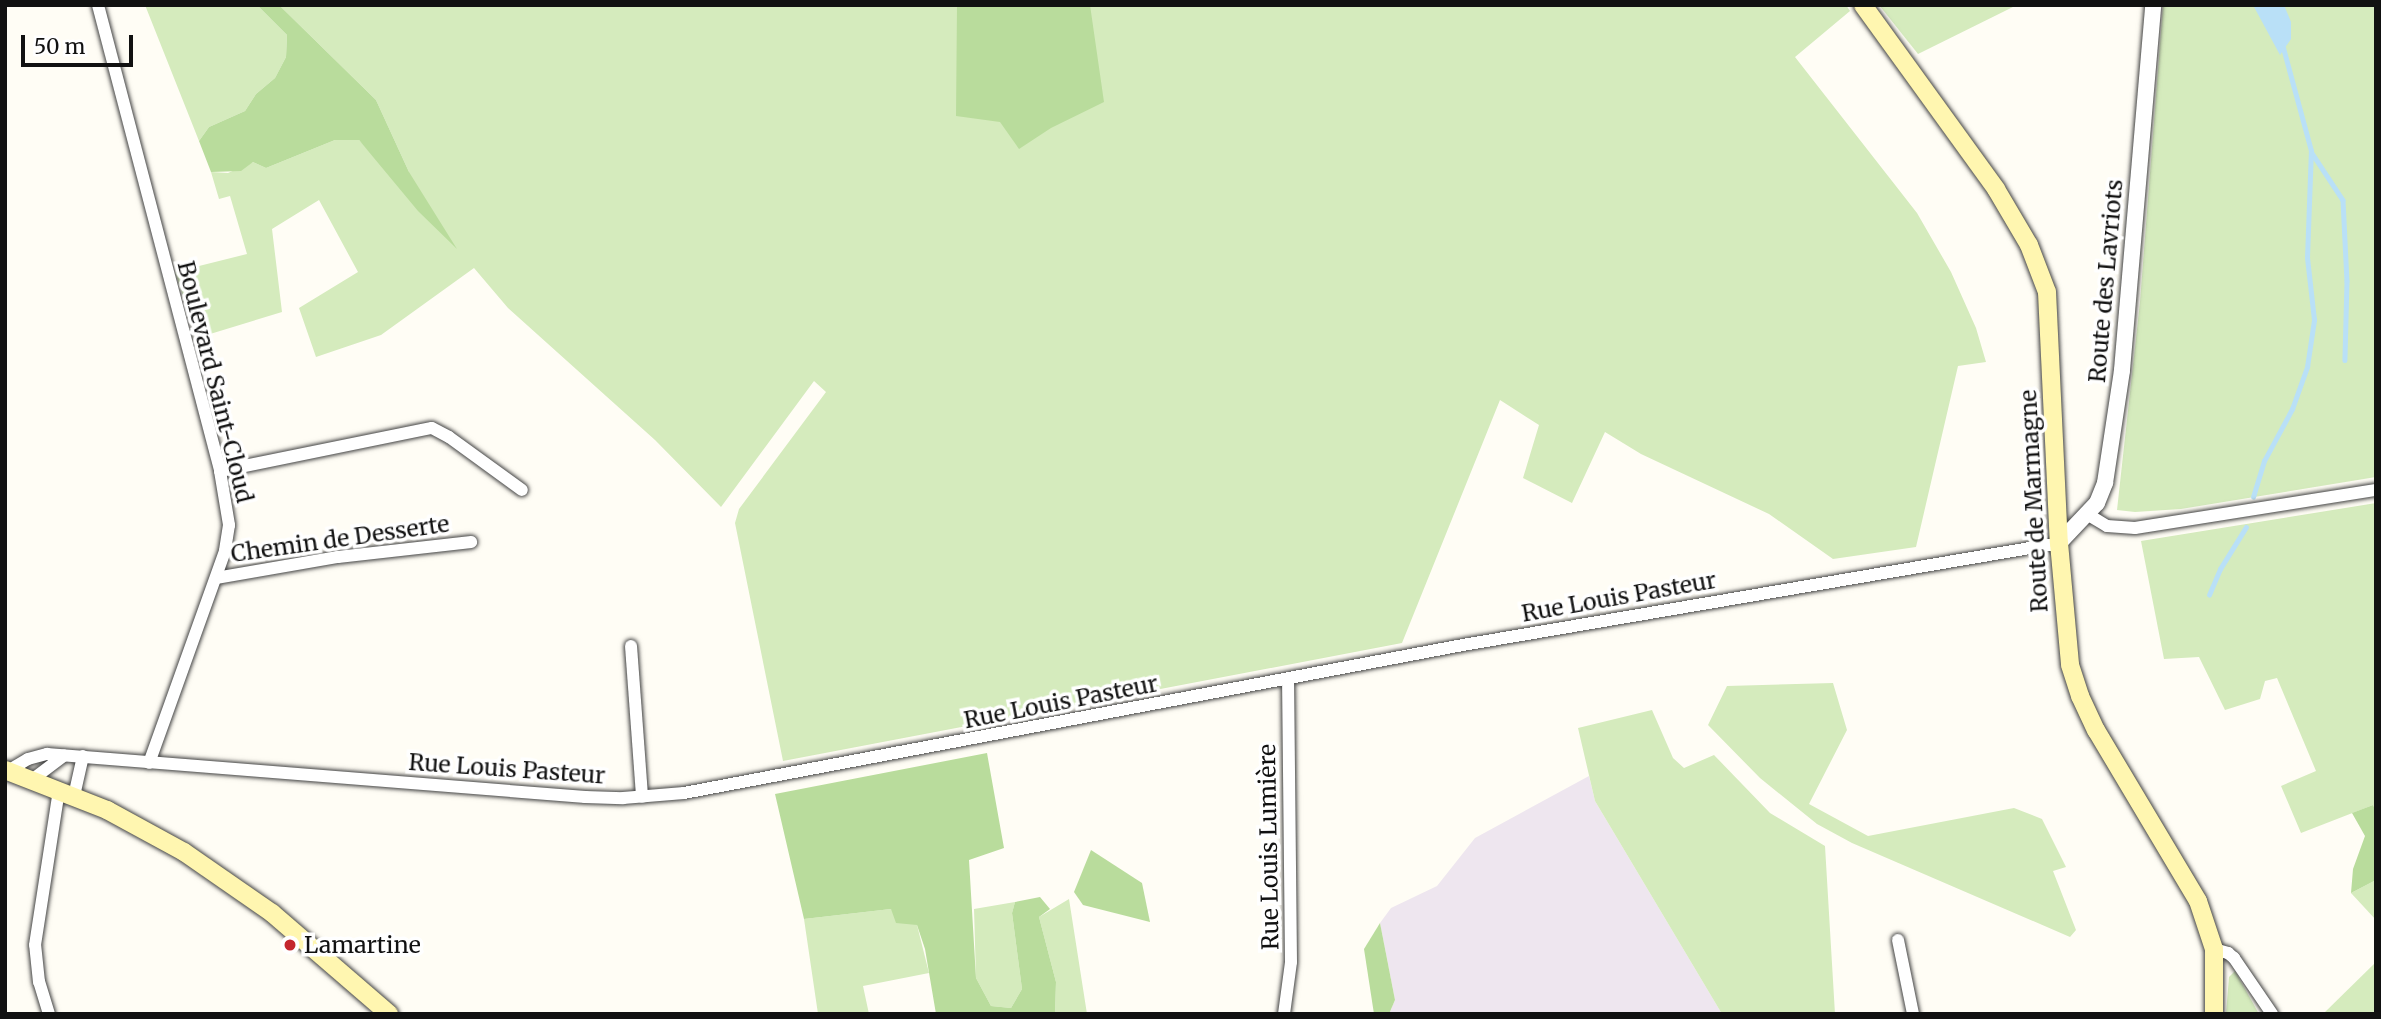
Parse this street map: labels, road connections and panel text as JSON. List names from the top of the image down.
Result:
{
  "streets": {
    "main road": ["Route de Marmagne"],
    "street": [
      "Route des Lavriots",
      "Boulevard Saint-Cloud",
      "Chemin de Desserte",
      "Rue Louis Pasteur",
      "Rue Louis Lumière"
    ]
  },
  "crossings": [
    ["Route des Lavriots", "Route de Marmagne"],
    ["Route des Lavriots", "Rue Louis Pasteur"],
    ["Boulevard Saint-Cloud", "Chemin de Desserte"],
    ["Boulevard Saint-Cloud", "Rue Louis Pasteur"],
    ["Route de Marmagne", "Rue Louis Pasteur"],
    ["Rue Louis Pasteur", "Rue Louis Lumière"]
  ],
  "places": ["Lamartine"],
  "scale_bar": "50 m"
}
